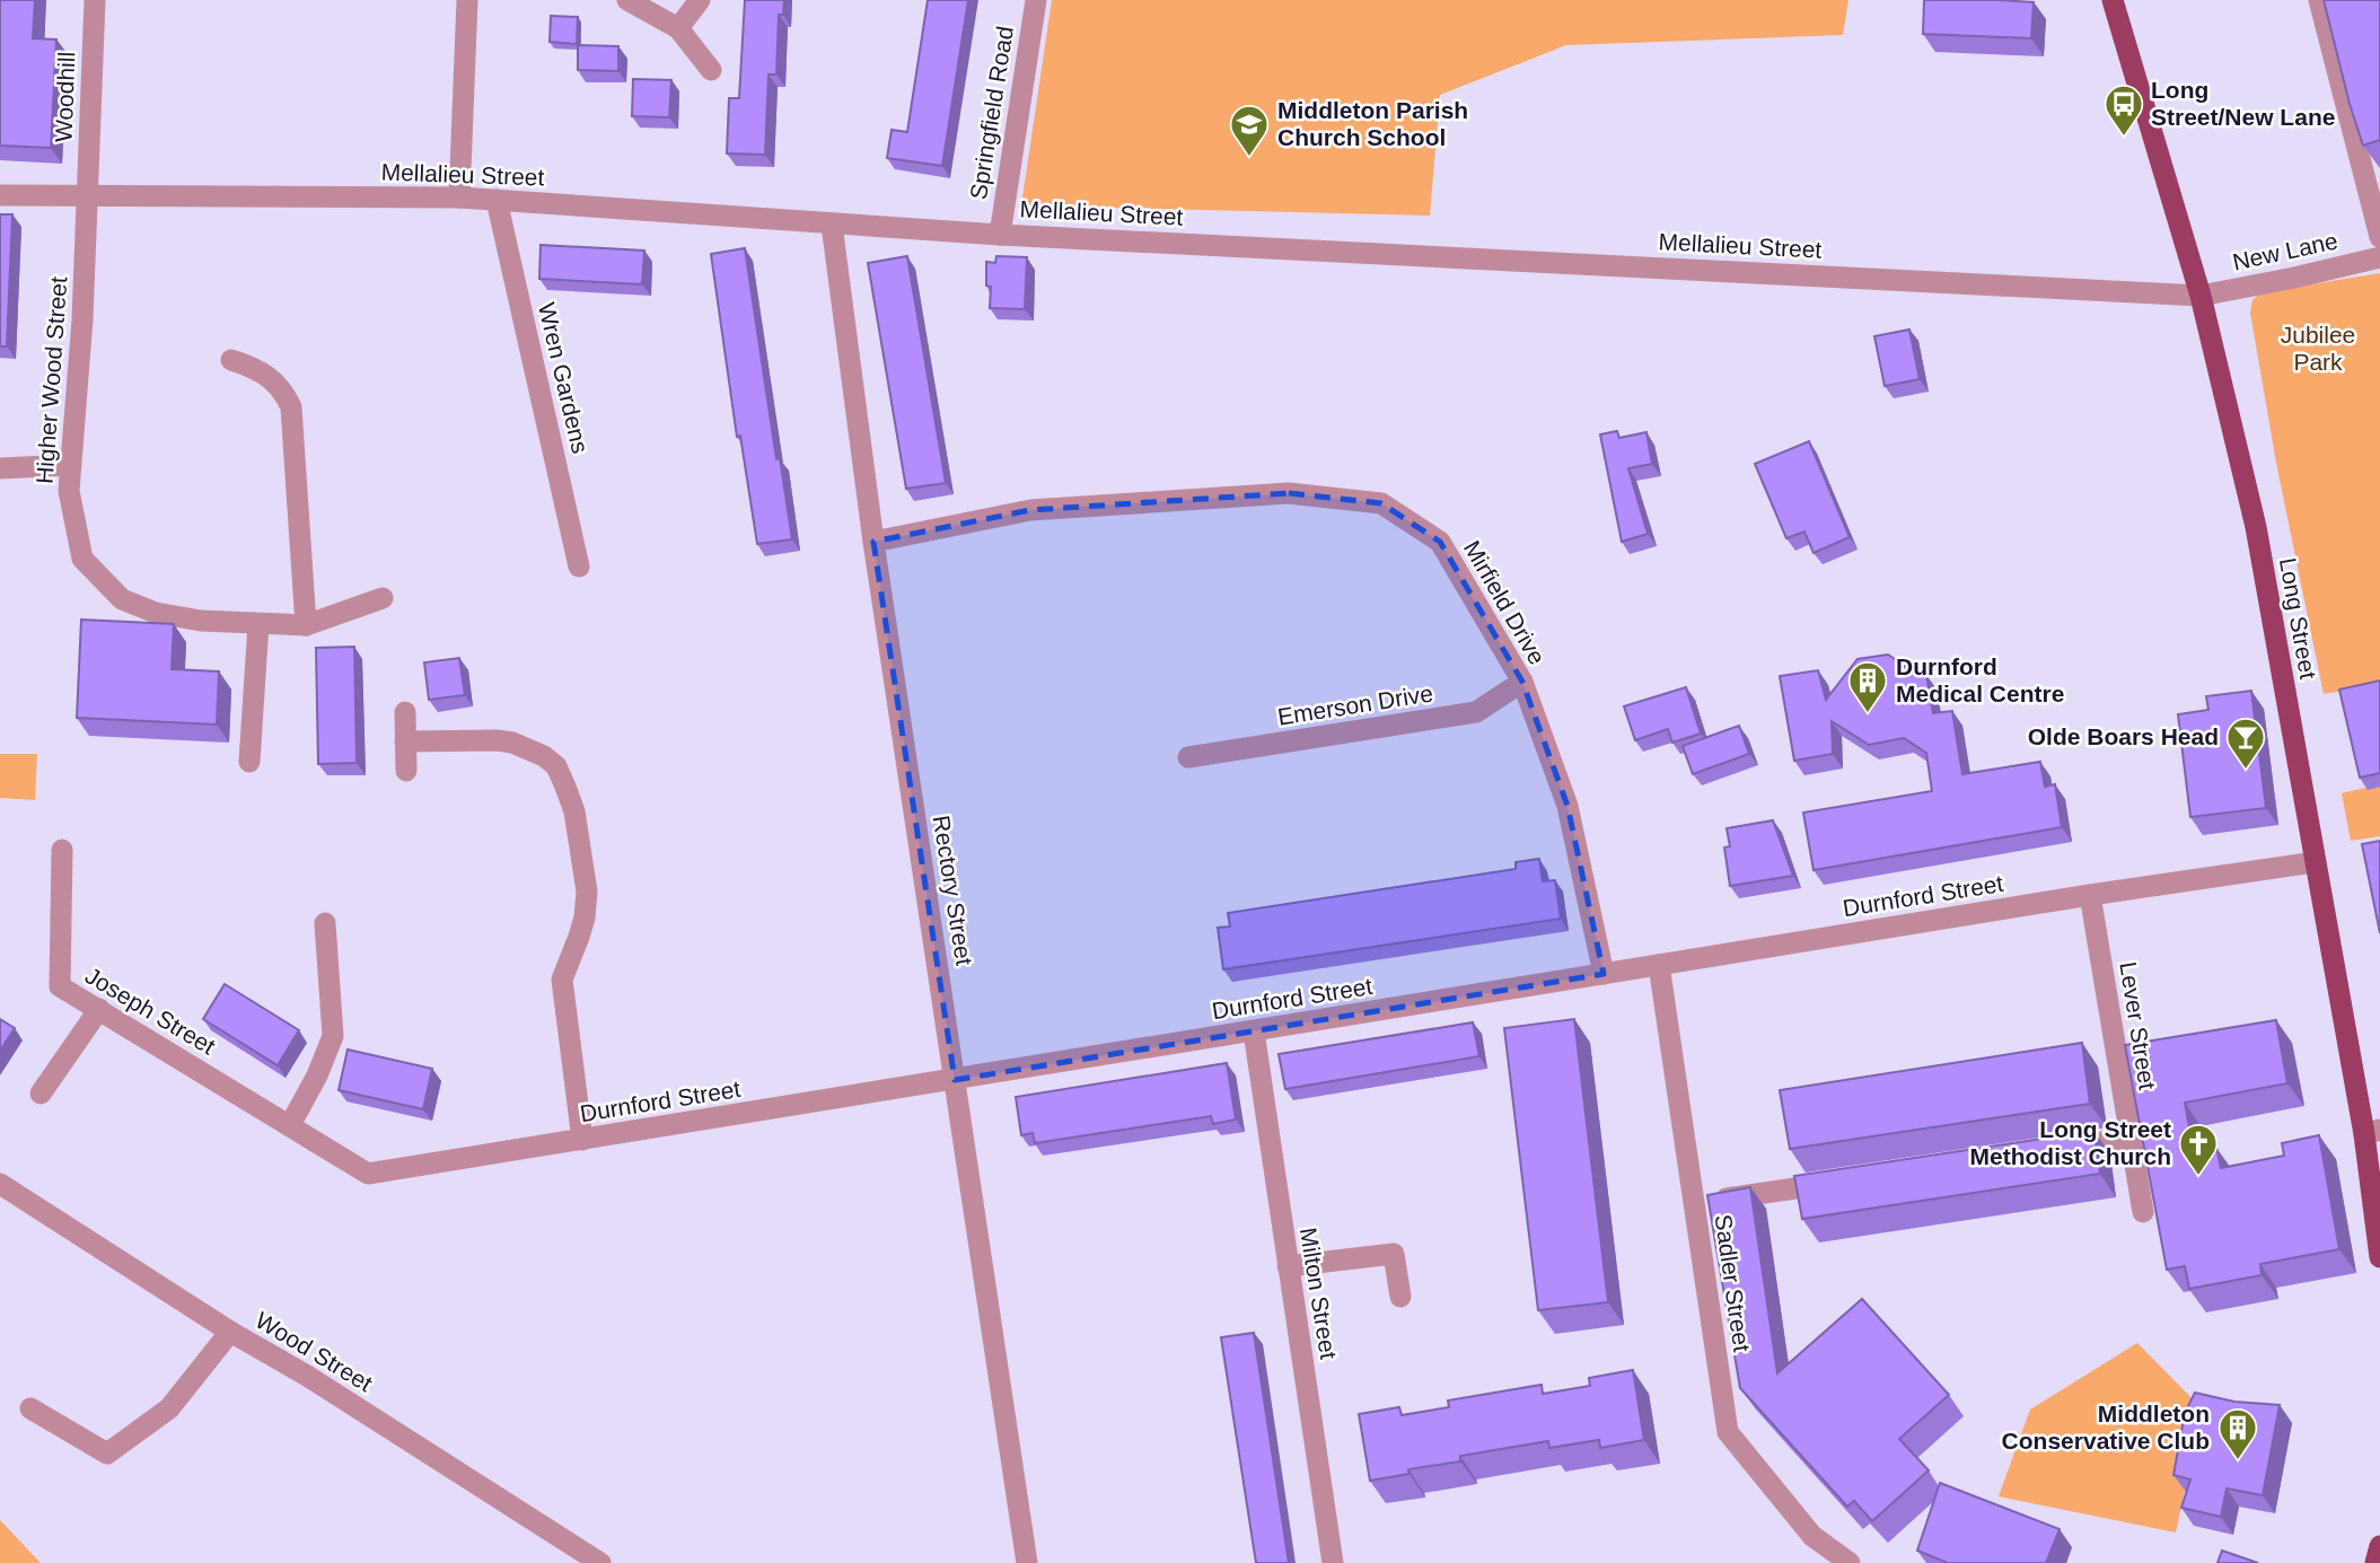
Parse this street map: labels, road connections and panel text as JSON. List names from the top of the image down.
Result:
{
  "streets": {
    "main road": ["Long Street"],
    "street": [
      "Woodhill",
      "Springfield Road",
      "Mellalieu Street",
      "New Lane",
      "Wren Gardens",
      "Higher Wood Street",
      "Mirfield Drive",
      "Emerson Drive",
      "Rectory Street",
      "Durnford Street",
      "Joseph Street",
      "Lever Street",
      "Sadler Street",
      "Milton Street",
      "Wood Street"
    ]
  },
  "crossings": [
    ["Woodhill", "Mellalieu Street"],
    ["Woodhill", "Higher Wood Street"],
    ["Springfield Road", "Mellalieu Street"],
    ["Mellalieu Street", "New Lane"],
    ["Mellalieu Street", "Wren Gardens"],
    ["Mellalieu Street", "Higher Wood Street"],
    ["Mellalieu Street", "Long Street"],
    ["Mellalieu Street", "Rectory Street"],
    ["New Lane", "Long Street"],
    ["Mirfield Drive", "Emerson Drive"],
    ["Mirfield Drive", "Rectory Street"],
    ["Mirfield Drive", "Durnford Street"],
    ["Long Street", "Durnford Street"],
    ["Rectory Street", "Durnford Street"],
    ["Durnford Street", "Joseph Street"],
    ["Durnford Street", "Lever Street"],
    ["Durnford Street", "Sadler Street"],
    ["Durnford Street", "Milton Street"]
  ],
  "parks": ["Jubilee Park"],
  "places": {
    "bus stop": ["Long Street/New Lane"],
    "school or university": ["Middleton Parish Church School"],
    "building": ["Durnford Medical Centre", "Middleton Conservative Club"],
    "bar": ["Olde Boars Head"],
    "church": ["Long Street Methodist Church"]
  }
}
